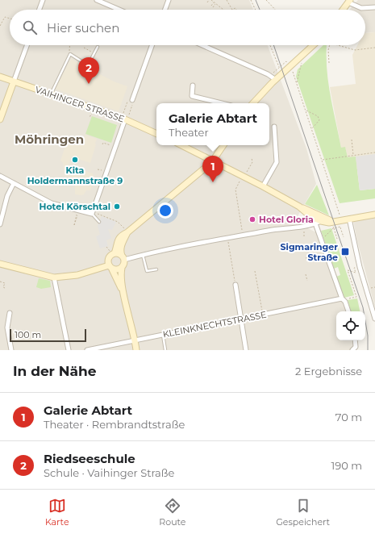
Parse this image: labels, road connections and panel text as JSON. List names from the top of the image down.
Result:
{
  "streets": {
    "main road": ["VAIHINGER STRASSE"],
    "street": ["KLEINKNECHTSTRASSE"]
  },
  "districts": ["Möhringen"],
  "places": {
    "other": ["Kita Holdermannstraße 9", "Hotel Körschtal", "Hotel Gloria"],
    "transit": ["Sigmaringer Straße"]
  },
  "scale_bar": "100 m",
  "page": {
    "search": "Hier suchen",
    "pins": ["2", "1"],
    "popup": ["Galerie Abtart", "Theater"],
    "scale": "100 m",
    "heading": ["In der Nähe", "2 Ergebnisse"],
    "list": [
      {
        "mark": "1",
        "name": "Galerie Abtart",
        "note": "Theater · Rembrandtstraße",
        "value": "70 m"
      },
      {
        "mark": "2",
        "name": "Riedseeschule",
        "note": "Schule · Vaihinger Straße",
        "value": "190 m"
      }
    ],
    "nav": ["Karte", "Route", "Gespeichert"]
  }
}
